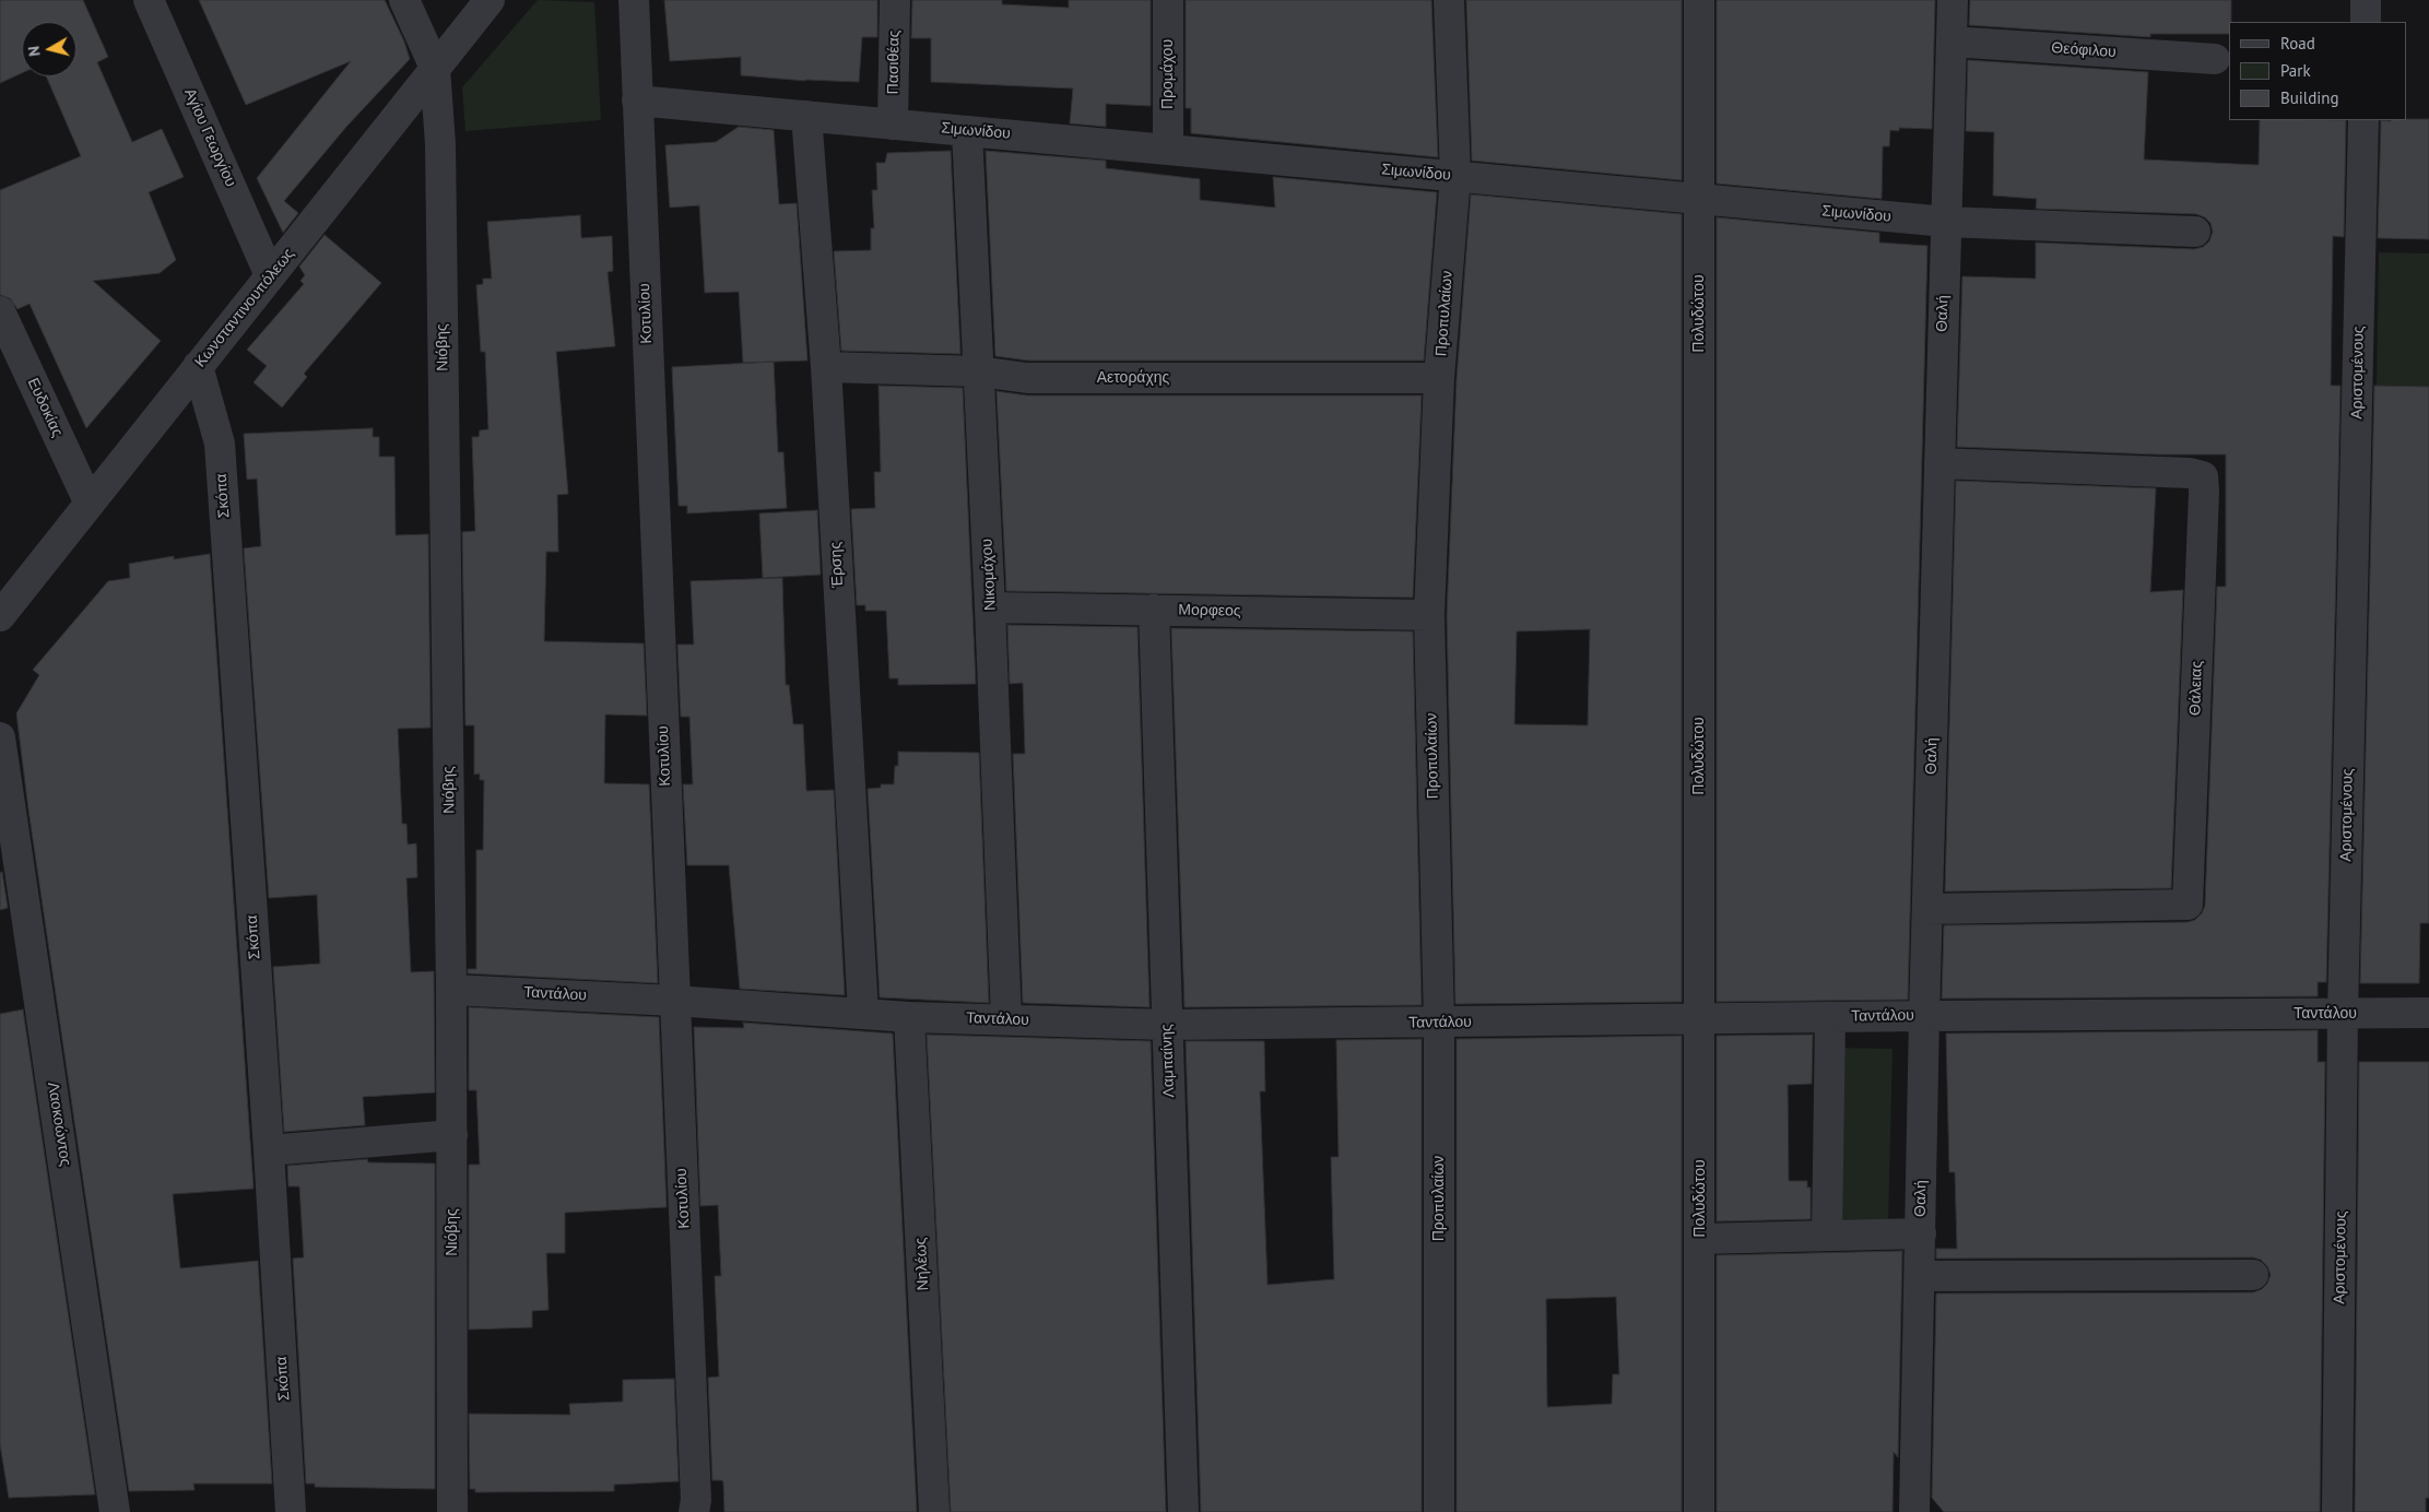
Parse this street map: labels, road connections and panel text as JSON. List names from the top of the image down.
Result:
{
  "streets": {
    "street": [
      "Θεόφιλου",
      "Πασιθέας",
      "Προμάχου",
      "Σιμωνίδου",
      "Αγίου Γεωργίου",
      "Κωνσταντινουπόλεως",
      "Κοτυλίου",
      "Προπυλαίων",
      "Πολυδώτου",
      "Θαλή",
      "Νιόβης",
      "Αριστομένους",
      "Αετοράχης",
      "Ευδοκίας",
      "Σκόπα",
      "Έρσης",
      "Νικομάχου",
      "Μορφεος",
      "Θάλειας",
      "Ταντάλου",
      "Λαμπαίνης",
      "Λαοκοώντος",
      "Νηλέως"
    ]
  },
  "crossings": [
    ["Θεόφιλου", "Θαλή"],
    ["Πασιθέας", "Σιμωνίδου"],
    ["Προμάχου", "Σιμωνίδου"],
    ["Σιμωνίδου", "Κοτυλίου"],
    ["Σιμωνίδου", "Προπυλαίων"],
    ["Σιμωνίδου", "Πολυδώτου"],
    ["Σιμωνίδου", "Θαλή"],
    ["Σιμωνίδου", "Έρσης"],
    ["Σιμωνίδου", "Νικομάχου"],
    ["Αγίου Γεωργίου", "Κωνσταντινουπόλεως"],
    ["Κωνσταντινουπόλεως", "Νιόβης"],
    ["Κωνσταντινουπόλεως", "Ευδοκίας"],
    ["Κωνσταντινουπόλεως", "Σκόπα"],
    ["Κοτυλίου", "Ταντάλου"],
    ["Προπυλαίων", "Αετοράχης"],
    ["Προπυλαίων", "Μορφεος"],
    ["Προπυλαίων", "Ταντάλου"],
    ["Πολυδώτου", "Ταντάλου"],
    ["Θαλή", "Θάλειας"],
    ["Θαλή", "Ταντάλου"],
    ["Νιόβης", "Ταντάλου"],
    ["Αριστομένους", "Ταντάλου"],
    ["Αετοράχης", "Έρσης"],
    ["Αετοράχης", "Νικομάχου"],
    ["Έρσης", "Ταντάλου"],
    ["Νικομάχου", "Μορφεος"],
    ["Νικομάχου", "Ταντάλου"],
    ["Μορφεος", "Λαμπαίνης"],
    ["Ταντάλου", "Λαμπαίνης"],
    ["Ταντάλου", "Νηλέως"]
  ],
  "legend": ["Road", "Park", "Building"],
  "north": "left"
}
